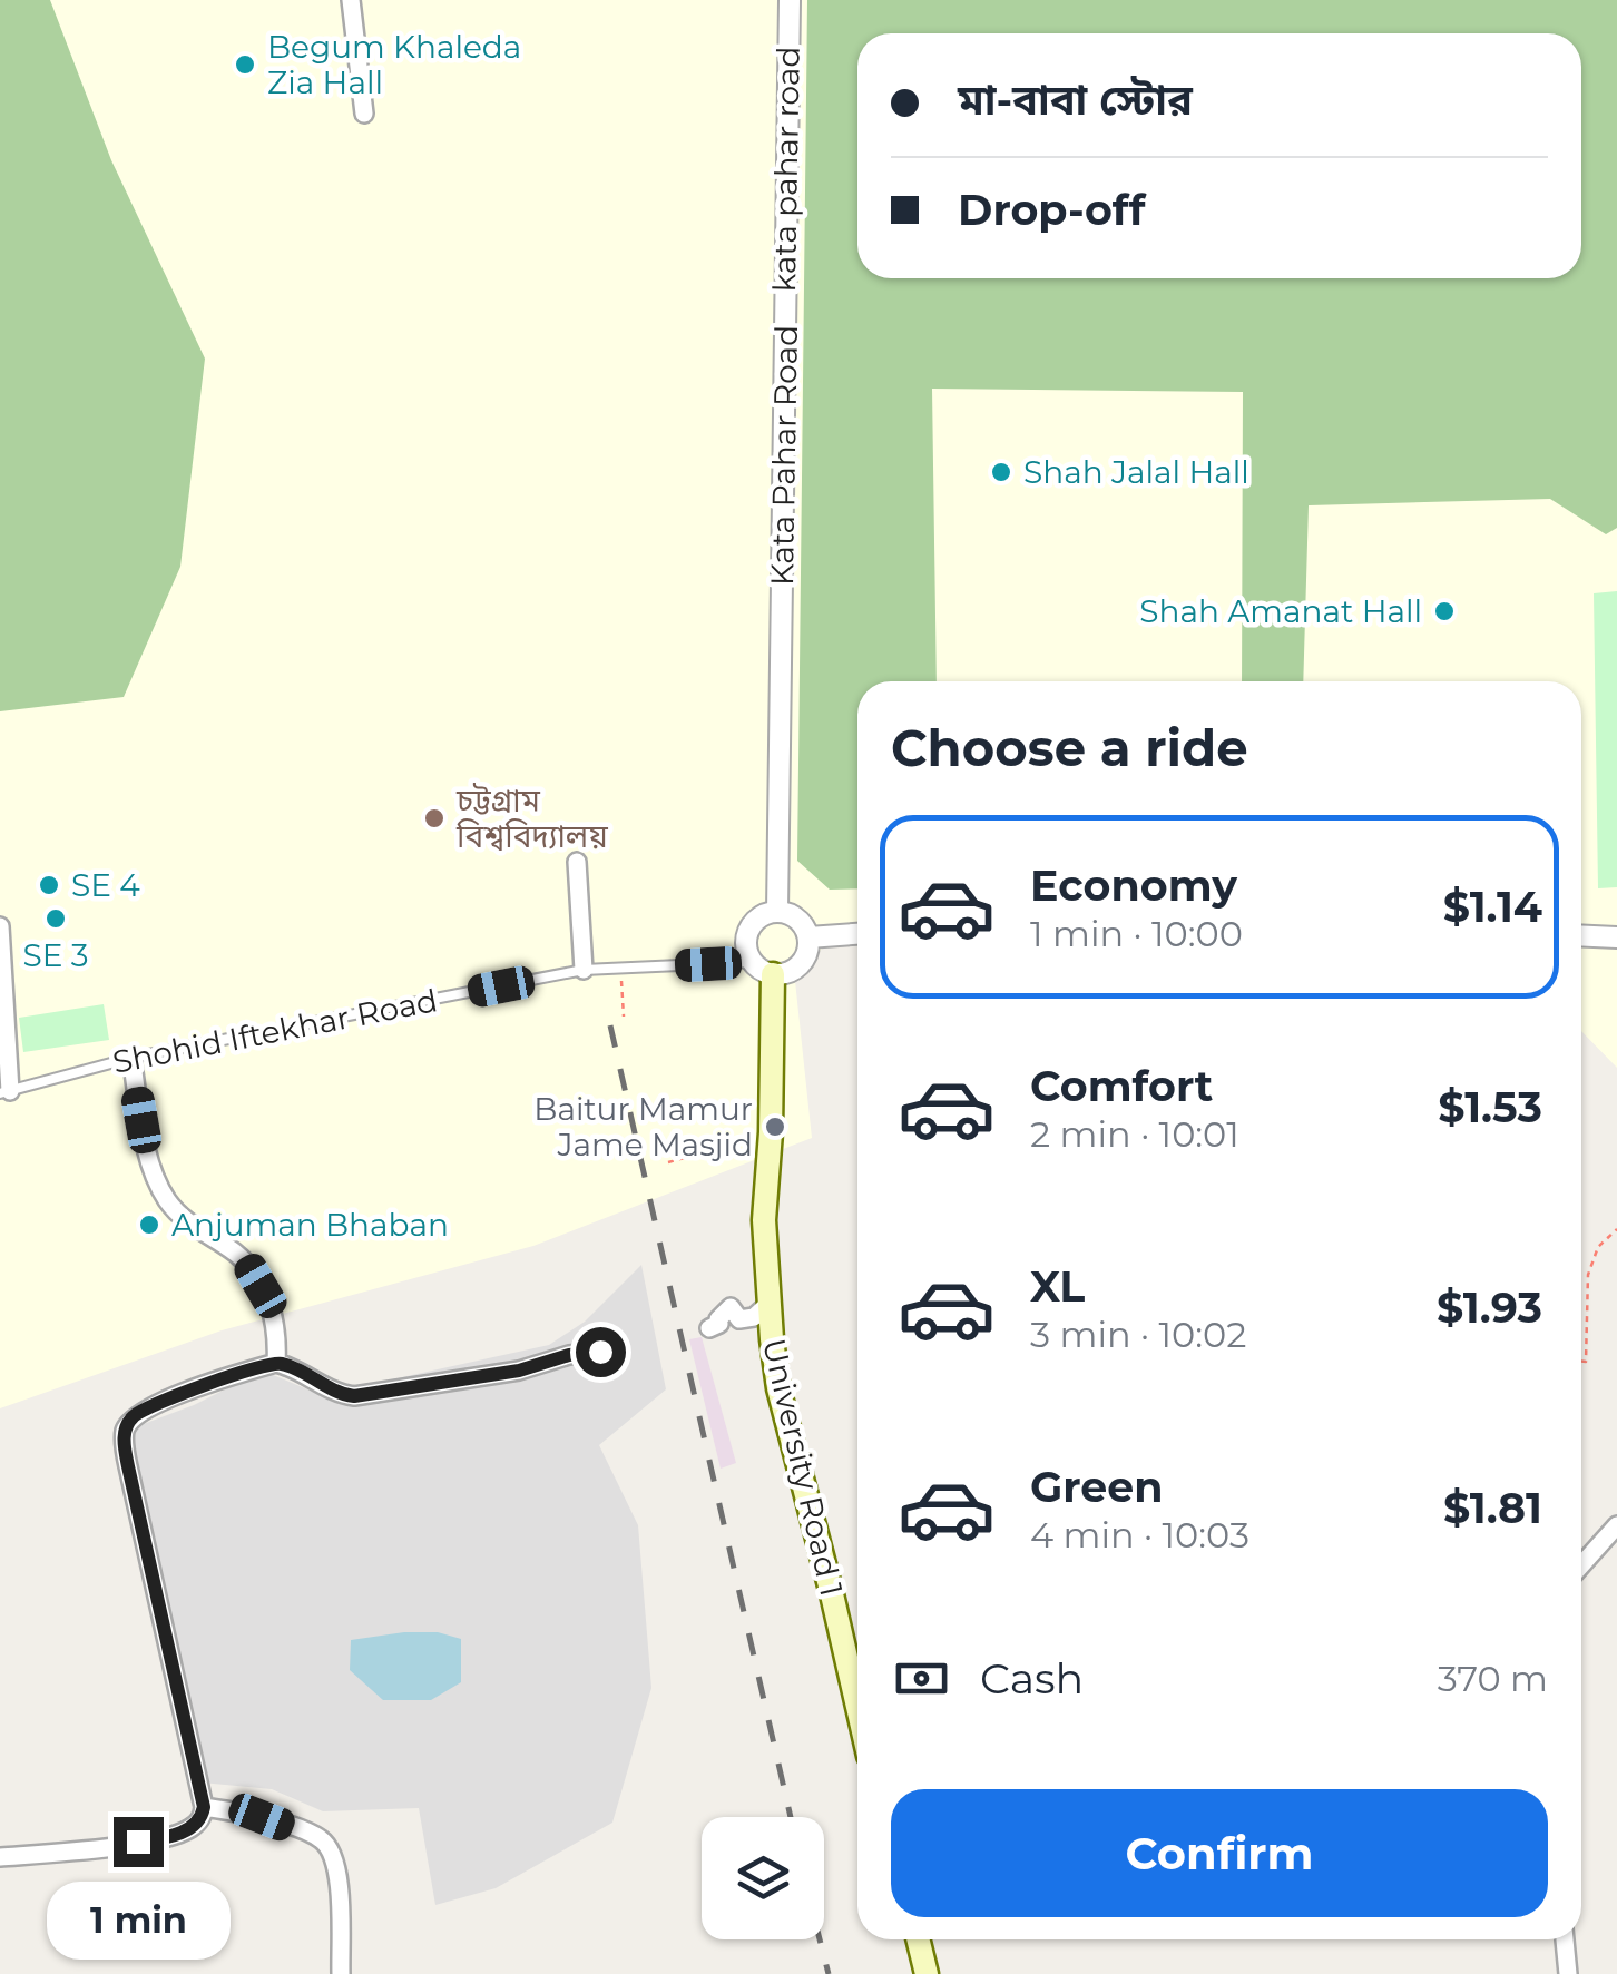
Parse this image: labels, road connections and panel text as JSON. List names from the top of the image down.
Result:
{
  "streets": {
    "main road": ["University Road 1"],
    "street": ["kata pahar road", "Kata Pahar Road"],
    "lane": ["Shohid Iftekhar Road"]
  },
  "crossings": [
    ["kata pahar road", "Kata Pahar Road"],
    ["Kata Pahar Road", "Shohid Iftekhar Road"],
    ["Kata Pahar Road", "University Road 1"],
    ["Shohid Iftekhar Road", "University Road 1"]
  ],
  "places": [
    "Begum Khaleda Zia Hall",
    "Shah Jalal Hall",
    "Shah Amanat Hall",
    "চট্টগ্রাম বিশ্ববিদ্যালয়",
    "SE 4",
    "SE 3",
    "Baitur Mamur Jame Masjid",
    "Anjuman Bhaban"
  ],
  "page": {
    "banner": ["মা-বাবা স্টোর", "Drop-off"],
    "heading": "Choose a ride",
    "list": [
      {
        "name": "Economy",
        "note": "1 min · 10:00",
        "value": "$1.14"
      },
      {
        "name": "Comfort",
        "note": "2 min · 10:01",
        "value": "$1.53"
      },
      {
        "name": "XL",
        "note": "3 min · 10:02",
        "value": "$1.93"
      },
      {
        "name": "Green",
        "note": "4 min · 10:03",
        "value": "$1.81"
      }
    ],
    "pay": ["Cash", "370 m"],
    "buttons": "Confirm",
    "bubble": "1 min"
  }
}
